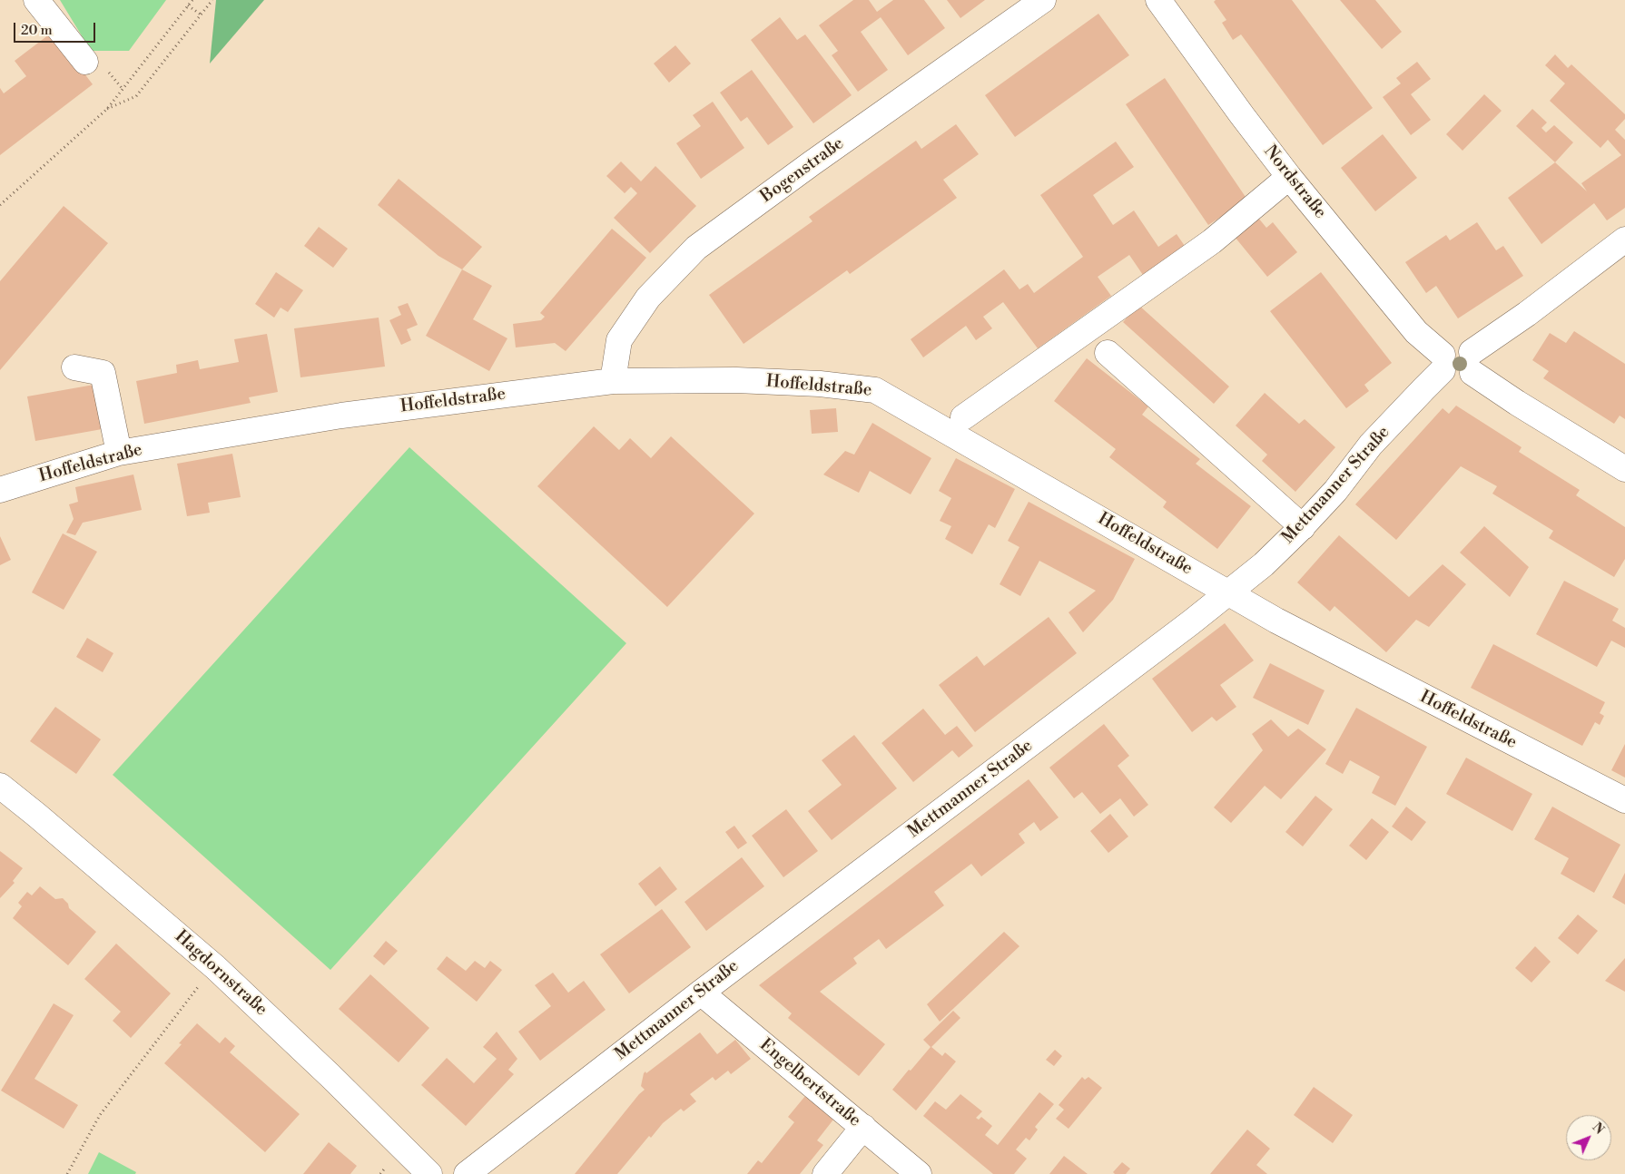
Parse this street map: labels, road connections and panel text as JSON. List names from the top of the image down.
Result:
{
  "streets": {
    "street": [
      "Bogenstraße",
      "Nordstraße",
      "Hoffeldstraße",
      "Mettmanner Straße",
      "Hagdornstraße",
      "Engelbertstraße"
    ]
  },
  "crossings": [
    ["Bogenstraße", "Hoffeldstraße"],
    ["Nordstraße", "Mettmanner Straße"],
    ["Hoffeldstraße", "Mettmanner Straße"],
    ["Mettmanner Straße", "Engelbertstraße"]
  ],
  "scale_bar": "20 m",
  "north": "top right"
}
